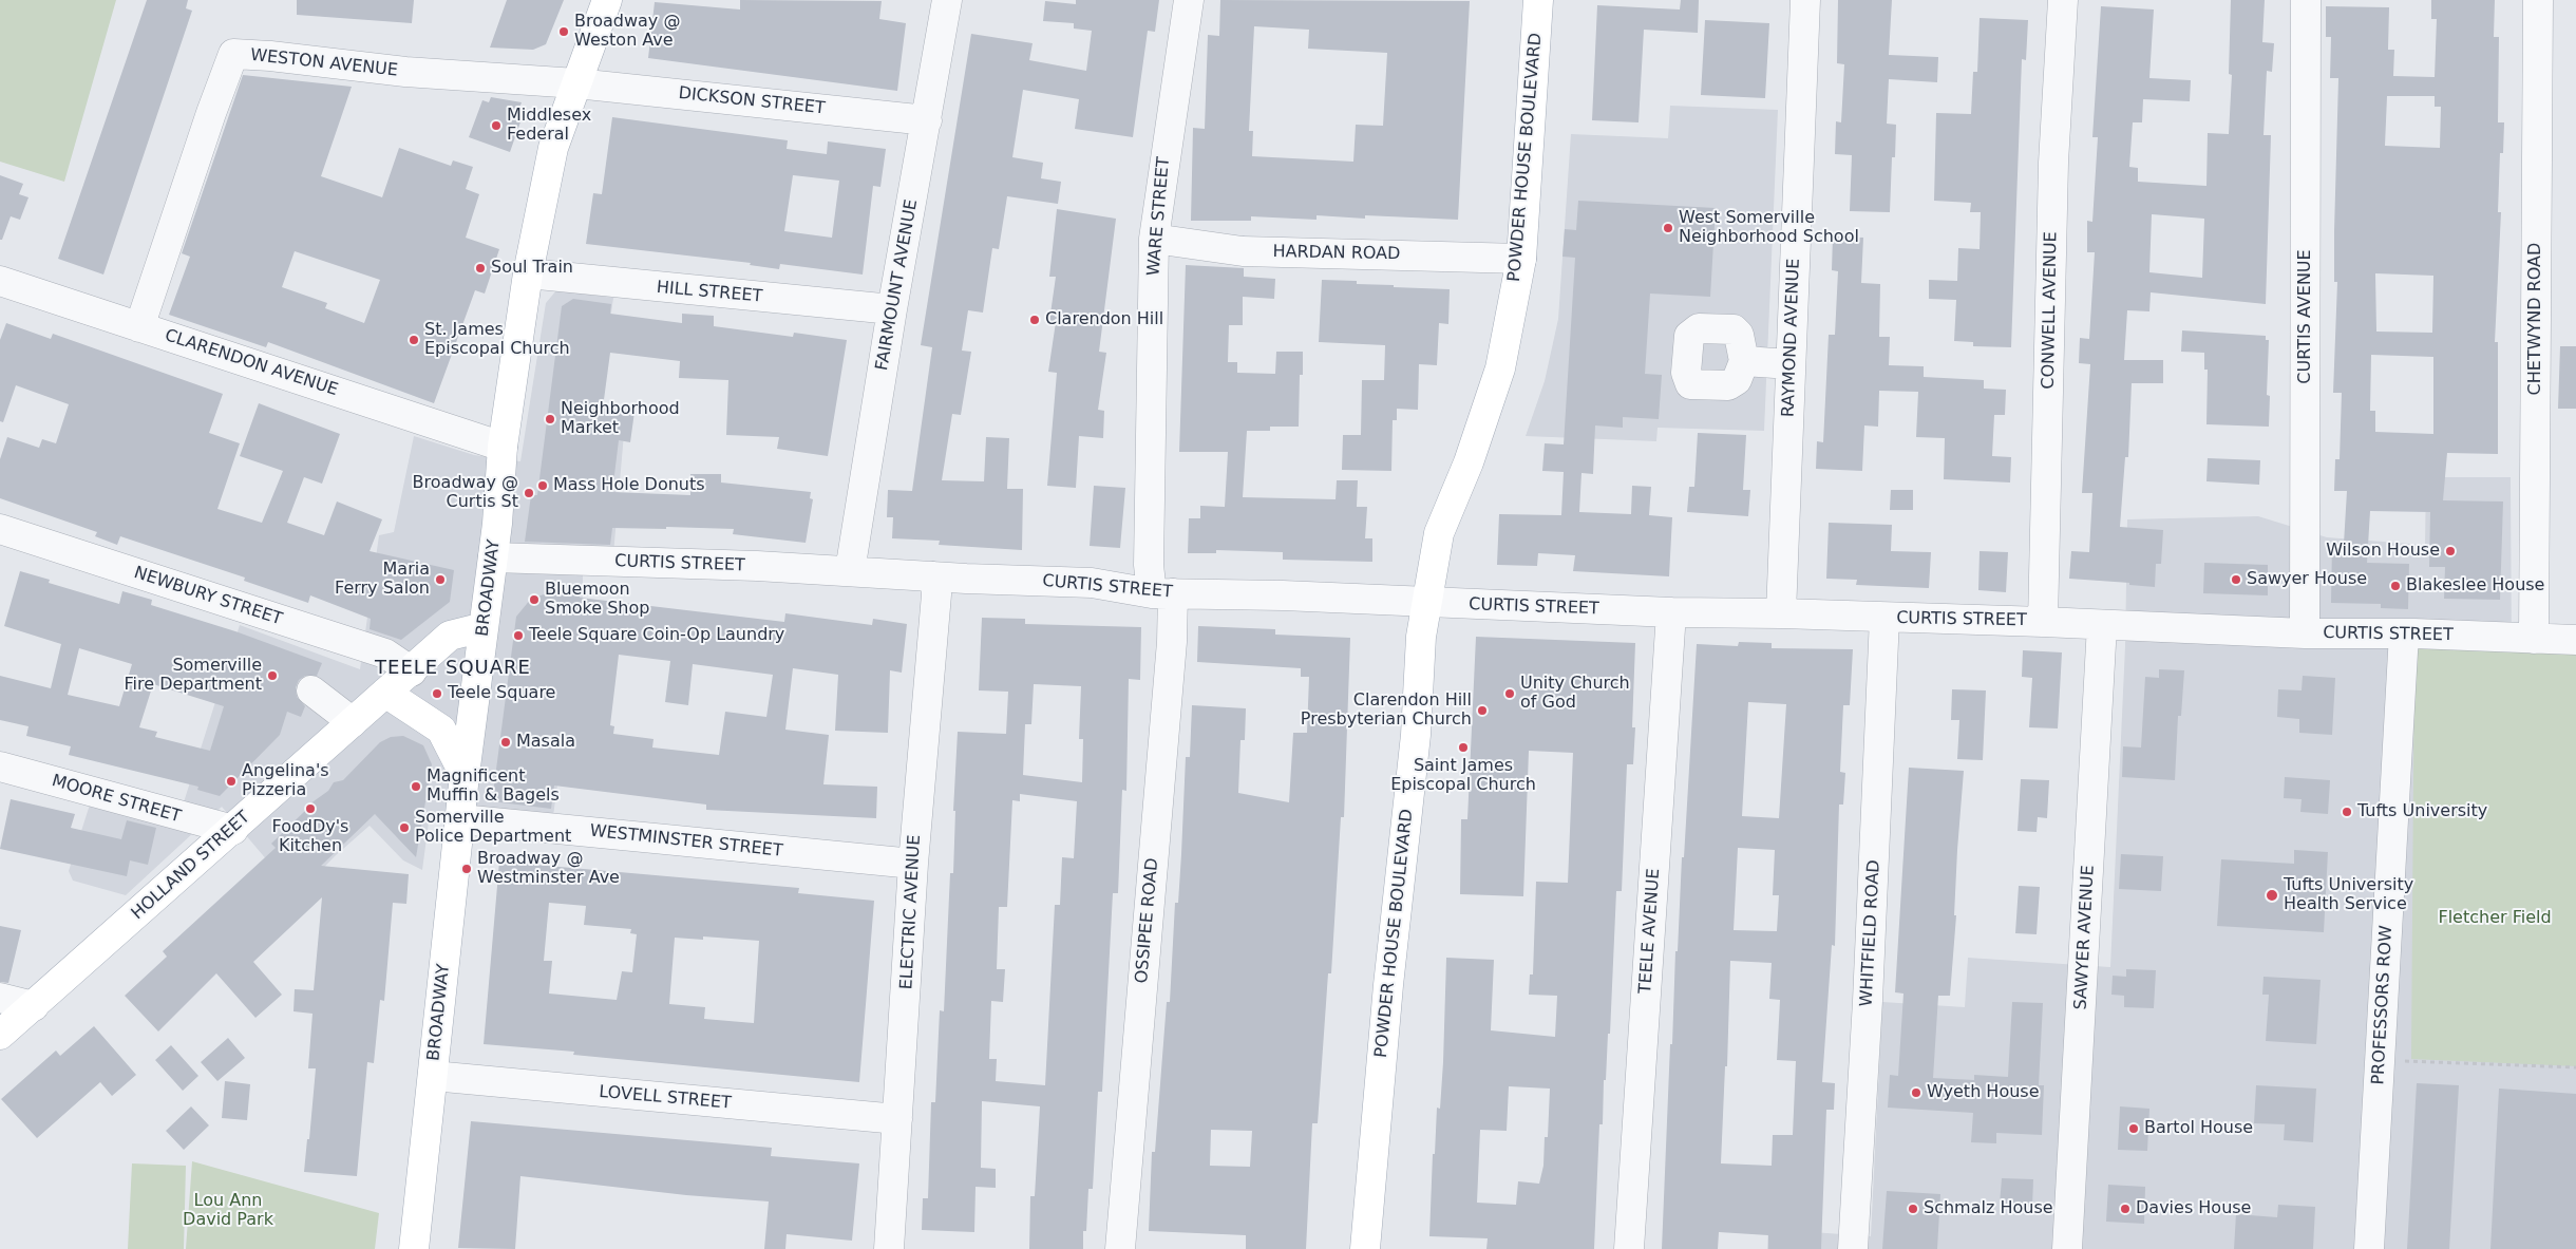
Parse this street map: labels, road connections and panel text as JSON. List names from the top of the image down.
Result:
{
  "streets": {
    "main road": ["POWDER HOUSE BOULEVARD", "BROADWAY", "HOLLAND STREET"],
    "street": [
      "WESTON AVENUE",
      "DICKSON STREET",
      "WARE STREET",
      "HARDAN ROAD",
      "FAIRMOUNT AVENUE",
      "HILL STREET",
      "CONWELL AVENUE",
      "CURTIS AVENUE",
      "CHETWYND ROAD",
      "RAYMOND AVENUE",
      "CLARENDON AVENUE",
      "CURTIS STREET",
      "NEWBURY STREET",
      "MOORE STREET",
      "WESTMINSTER STREET",
      "ELECTRIC AVENUE",
      "OSSIPEE ROAD",
      "TEELE AVENUE",
      "WHITFIELD ROAD",
      "SAWYER AVENUE",
      "PROFESSORS ROW",
      "LOVELL STREET"
    ]
  },
  "crossings": [
    ["WESTON AVENUE", "DICKSON STREET"],
    ["WESTON AVENUE", "CLARENDON AVENUE"],
    ["WESTON AVENUE", "BROADWAY"],
    ["DICKSON STREET", "FAIRMOUNT AVENUE"],
    ["DICKSON STREET", "BROADWAY"],
    ["POWDER HOUSE BOULEVARD", "HARDAN ROAD"],
    ["POWDER HOUSE BOULEVARD", "CURTIS STREET"],
    ["WARE STREET", "HARDAN ROAD"],
    ["WARE STREET", "CURTIS STREET"],
    ["WARE STREET", "OSSIPEE ROAD"],
    ["FAIRMOUNT AVENUE", "HILL STREET"],
    ["FAIRMOUNT AVENUE", "CURTIS STREET"],
    ["HILL STREET", "BROADWAY"],
    ["CONWELL AVENUE", "CURTIS STREET"],
    ["CURTIS AVENUE", "CURTIS STREET"],
    ["CHETWYND ROAD", "CURTIS STREET"],
    ["RAYMOND AVENUE", "CURTIS STREET"],
    ["CLARENDON AVENUE", "BROADWAY"],
    ["CURTIS STREET", "BROADWAY"],
    ["CURTIS STREET", "ELECTRIC AVENUE"],
    ["CURTIS STREET", "OSSIPEE ROAD"],
    ["CURTIS STREET", "TEELE AVENUE"],
    ["CURTIS STREET", "WHITFIELD ROAD"],
    ["CURTIS STREET", "SAWYER AVENUE"],
    ["CURTIS STREET", "PROFESSORS ROW"],
    ["BROADWAY", "WESTMINSTER STREET"],
    ["BROADWAY", "HOLLAND STREET"],
    ["BROADWAY", "LOVELL STREET"],
    ["NEWBURY STREET", "HOLLAND STREET"],
    ["MOORE STREET", "HOLLAND STREET"],
    ["WESTMINSTER STREET", "ELECTRIC AVENUE"],
    ["ELECTRIC AVENUE", "LOVELL STREET"]
  ],
  "districts": ["TEELE SQUARE"],
  "parks": ["Fletcher Field", "Lou Ann David Park"],
  "places": [
    "Broadway @ Weston Ave",
    "Middlesex Federal",
    "West Somerville Neighborhood School",
    "Soul Train",
    "Clarendon Hill",
    "St. James Episcopal Church",
    "Neighborhood Market",
    "Mass Hole Donuts",
    "Broadway @ Curtis St",
    "Wilson House",
    "Maria Ferry Salon",
    "Sawyer House",
    "Blakeslee House",
    "Bluemoon Smoke Shop",
    "Teele Square Coin-Op Laundry",
    "Somerville Fire Department",
    "Teele Square",
    "Unity Church of God",
    "Clarendon Hill Presbyterian Church",
    "Masala",
    "Saint James Episcopal Church",
    "Angelina's Pizzeria",
    "Magnificent Muffin & Bagels",
    "FoodDy's Kitchen",
    "Tufts University",
    "Somerville Police Department",
    "Broadway @ Westminster Ave",
    "Tufts University Health Service",
    "Wyeth House",
    "Bartol House",
    "Schmalz House",
    "Davies House"
  ]
}
